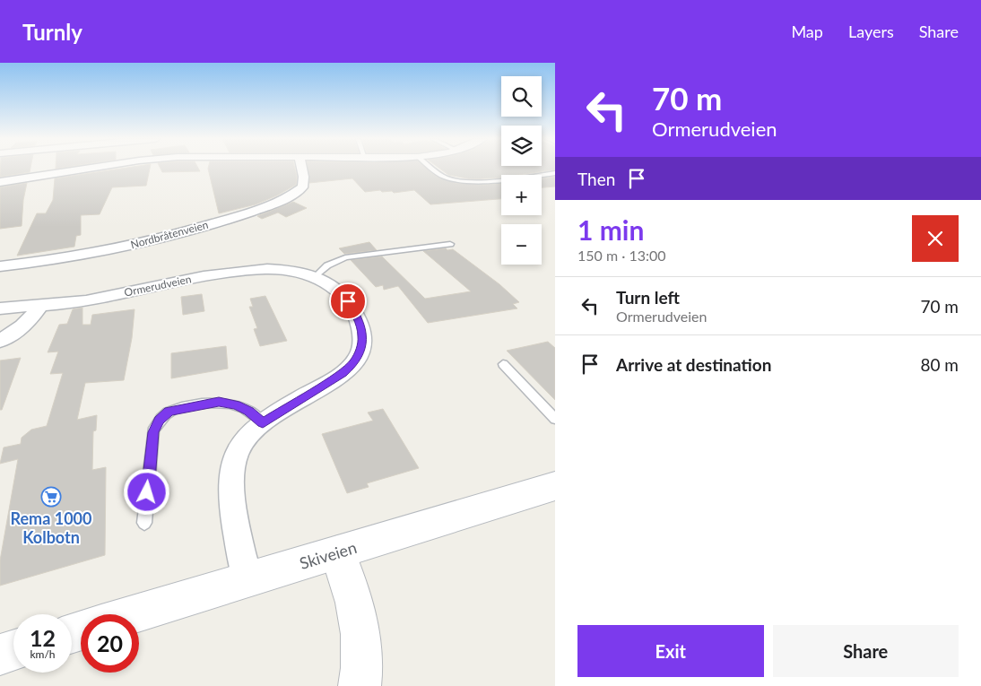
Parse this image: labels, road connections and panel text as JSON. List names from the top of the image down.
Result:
{
  "streets": {
    "main road": ["Skiveien"],
    "street": ["Nordbråtenveien", "Ormerudveien"]
  },
  "crossings": [
    ["Ormerudveien", "Skiveien"]
  ],
  "places": {
    "supermarket": ["Rema 1000 Kolbotn"]
  },
  "page": {
    "header": "Turnly",
    "nav": ["Map", "Layers", "Share"],
    "turn": ["70 m", "Ormerudveien"],
    "map_buttons": ["+", "−"],
    "then": "Then",
    "heading": ["1 min", "150 m · 13:00"],
    "list": [
      {
        "name": "Turn left",
        "note": "Ormerudveien",
        "value": "70 m"
      },
      {
        "name": "Arrive at destination",
        "value": "80 m"
      }
    ],
    "speed": "12 km/h",
    "limit": "20",
    "buttons": ["Exit", "Share"]
  }
}
